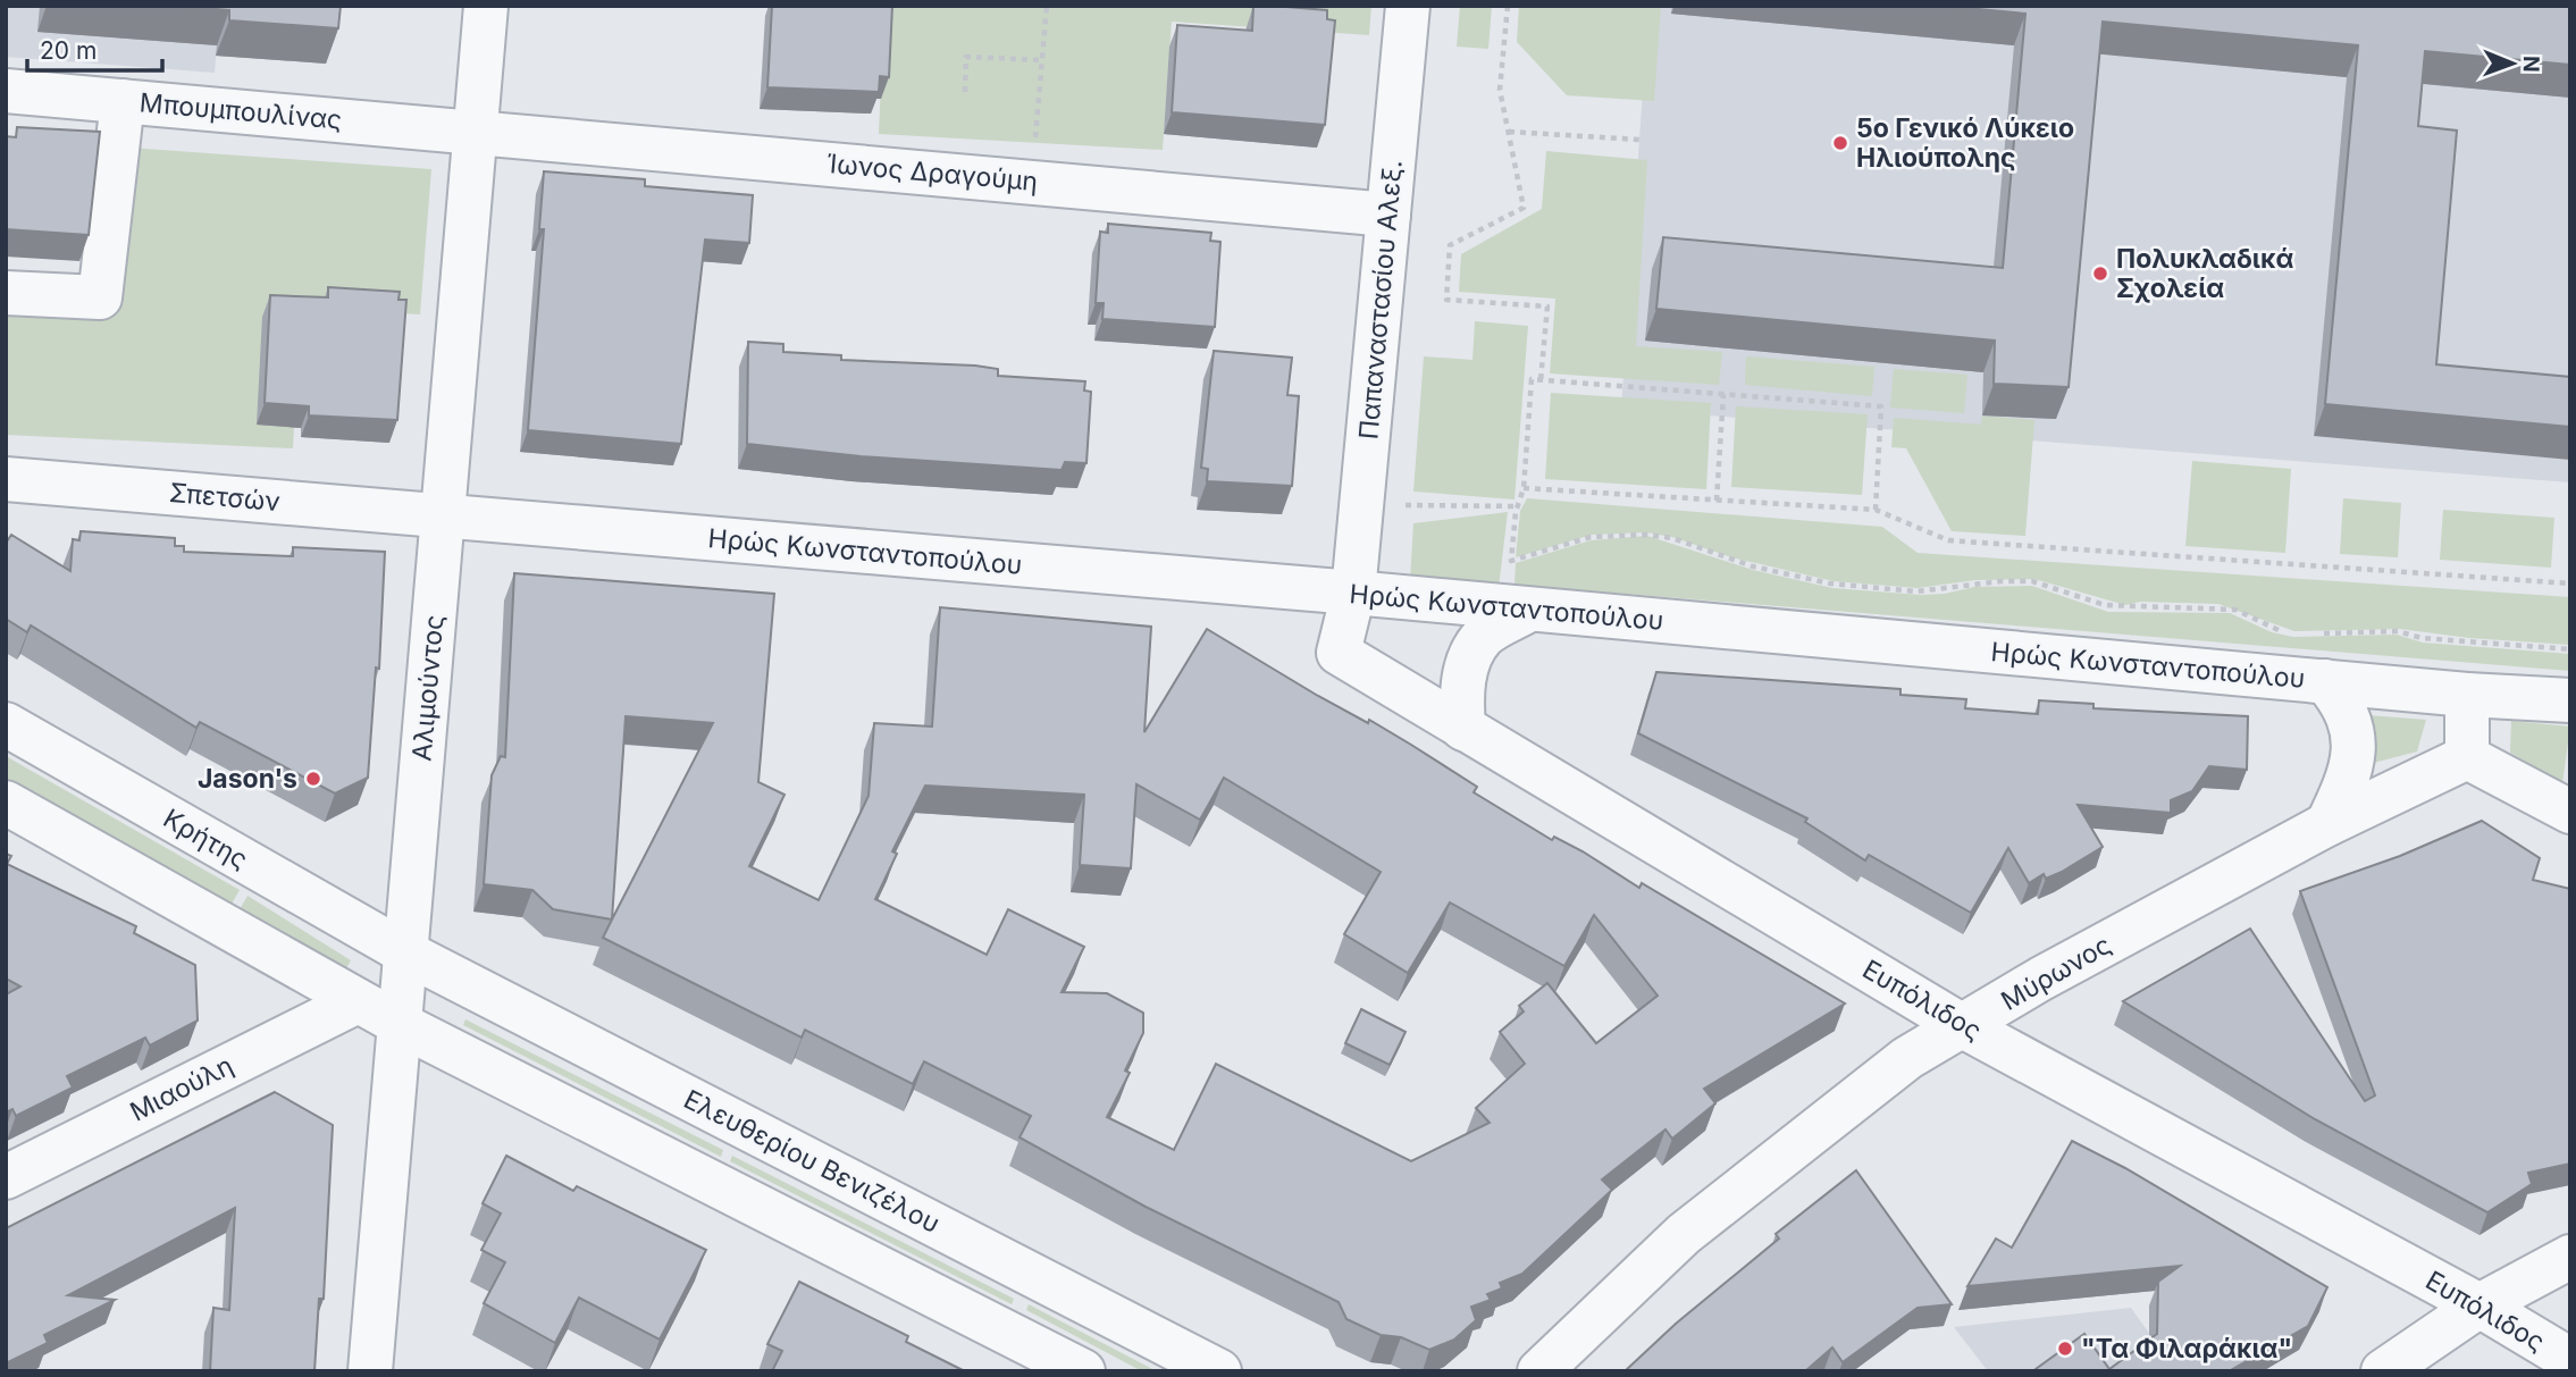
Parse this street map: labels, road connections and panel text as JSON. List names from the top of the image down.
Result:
{
  "streets": {
    "street": [
      "Μπουμπουλίνας",
      "Ίωνος Δραγούμη",
      "Παπαναστασίου Αλεξ.",
      "Σπετσών",
      "Ηρώς Κωνσταντοπούλου",
      "Αλιμούντος",
      "Κρήτης",
      "Μύρωνος",
      "Ευπόλιδος",
      "Μιαούλη",
      "Ελευθερίου Βενιζέλου"
    ]
  },
  "crossings": [
    ["Μπουμπουλίνας", "Ίωνος Δραγούμη"],
    ["Μπουμπουλίνας", "Αλιμούντος"],
    ["Ίωνος Δραγούμη", "Παπαναστασίου Αλεξ."],
    ["Ίωνος Δραγούμη", "Αλιμούντος"],
    ["Παπαναστασίου Αλεξ.", "Ηρώς Κωνσταντοπούλου"],
    ["Παπαναστασίου Αλεξ.", "Ευπόλιδος"],
    ["Σπετσών", "Ηρώς Κωνσταντοπούλου"],
    ["Σπετσών", "Αλιμούντος"],
    ["Ηρώς Κωνσταντοπούλου", "Αλιμούντος"],
    ["Ηρώς Κωνσταντοπούλου", "Ευπόλιδος"],
    ["Αλιμούντος", "Κρήτης"],
    ["Αλιμούντος", "Ελευθερίου Βενιζέλου"],
    ["Κρήτης", "Ελευθερίου Βενιζέλου"],
    ["Μύρωνος", "Ευπόλιδος"]
  ],
  "places": [
    "5ο Γενικό Λύκειο Ηλιούπολης",
    "Πολυκλαδικά Σχολεία",
    "Jason's",
    "\"Τα Φιλαράκια\""
  ],
  "scale_bar": "20 m",
  "north": "right"
}
